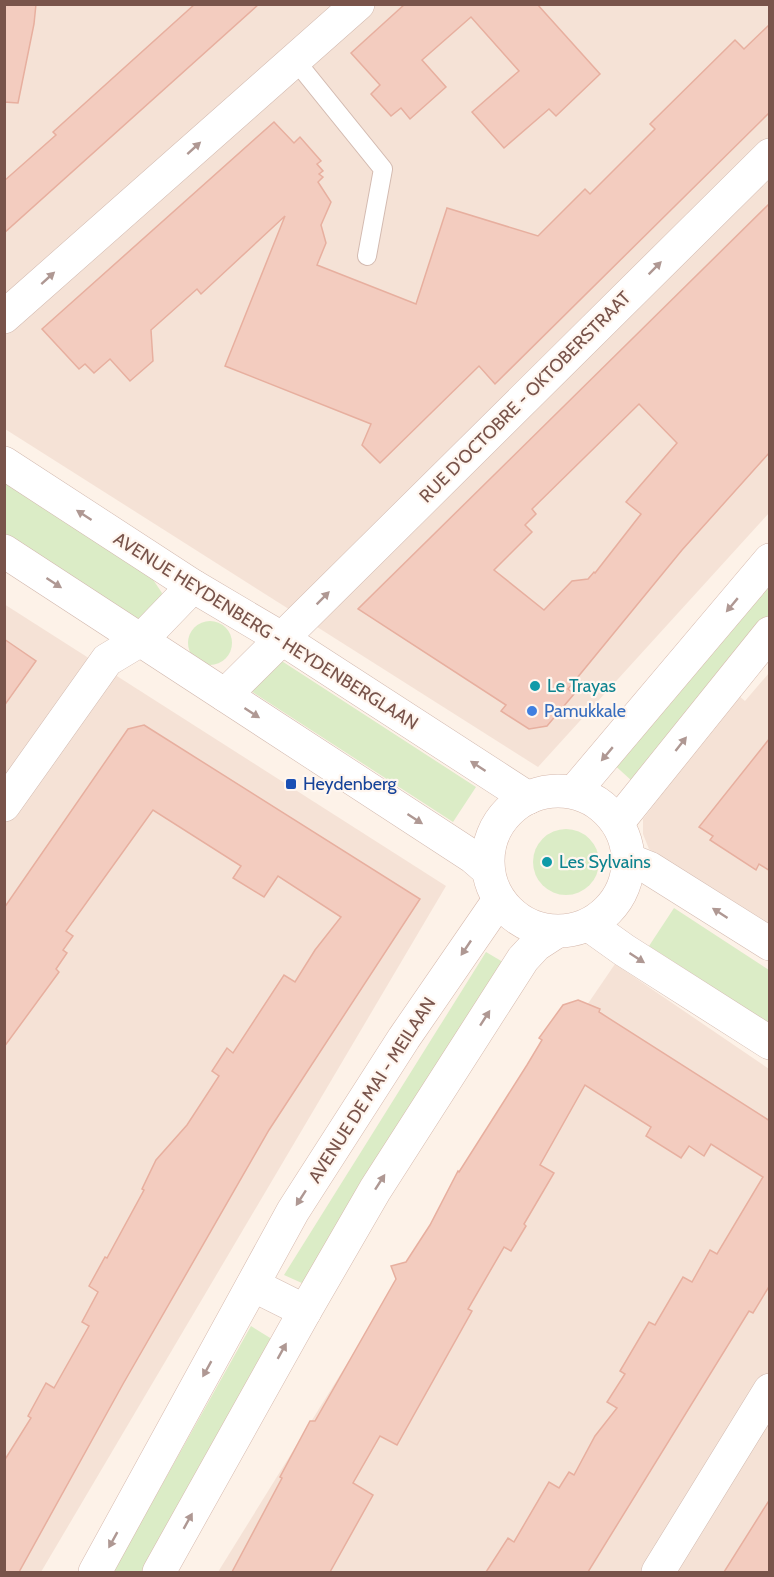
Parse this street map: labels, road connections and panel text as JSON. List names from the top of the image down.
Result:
{
  "streets": {
    "street": ["RUE D'OCTOBRE - OKTOBERSTRAAT", "AVENUE HEYDENBERG - HEYDENBERGLAAN", "AVENUE DE MAI - MEILAAN"]
  },
  "crossings": [
    ["RUE D'OCTOBRE - OKTOBERSTRAAT", "AVENUE HEYDENBERG - HEYDENBERGLAAN"],
    ["AVENUE HEYDENBERG - HEYDENBERGLAAN", "AVENUE DE MAI - MEILAAN"]
  ],
  "one_way": ["RUE D'OCTOBRE - OKTOBERSTRAAT"],
  "places": {
    "other": ["Le Trayas", "Pamukkale", "Les Sylvains"],
    "transit": ["Heydenberg"]
  }
}
